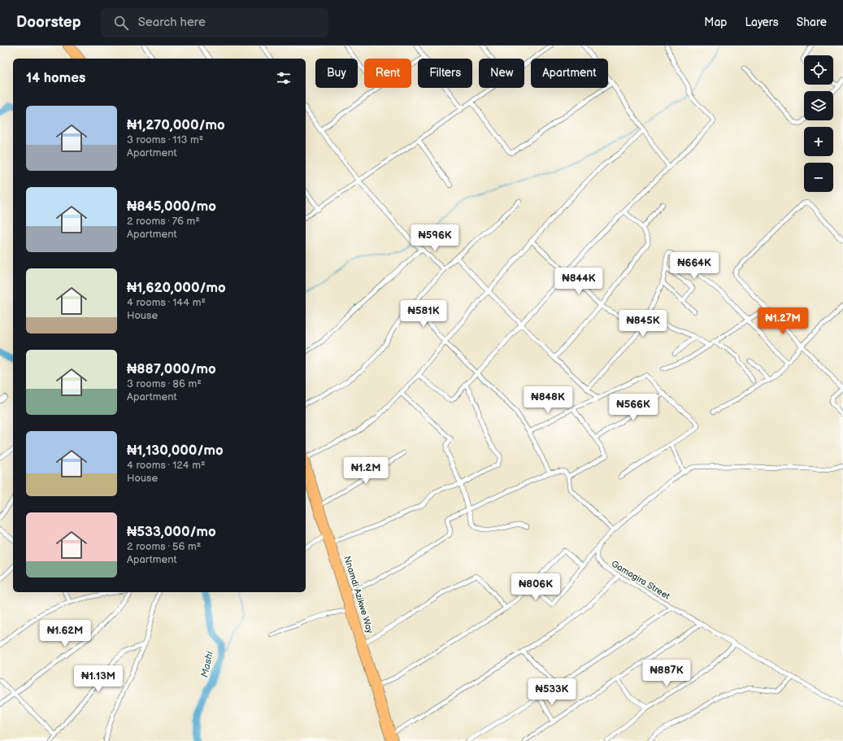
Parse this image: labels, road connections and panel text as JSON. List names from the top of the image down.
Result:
{
  "streets": {
    "highway": ["Nnamdi Azikwe Way"],
    "street": ["Gamagira Street"]
  },
  "water": ["Mashi"],
  "page": {
    "header": "Doorstep",
    "search": "Search here",
    "nav": ["Map", "Layers", "Share"],
    "map_buttons": ["+", "−"],
    "chip": [
      "Buy",
      "Rent",
      "Filters",
      "New",
      "Apartment"
    ],
    "heading": "14 homes",
    "list": [
      {
        "name": "₦1,270,000/mo",
        "note": "3 rooms · 113 m² · Apartment"
      },
      {
        "name": "₦845,000/mo",
        "note": "2 rooms · 76 m² · Apartment"
      },
      {
        "name": "₦1,620,000/mo",
        "note": "4 rooms · 144 m² · House"
      },
      {
        "name": "₦887,000/mo",
        "note": "3 rooms · 86 m² · Apartment"
      },
      {
        "name": "₦1,130,000/mo",
        "note": "4 rooms · 124 m² · House"
      },
      {
        "name": "₦533,000/mo",
        "note": "2 rooms · 56 m² · Apartment"
      }
    ],
    "price": [
      "₦596K",
      "₦664K",
      "₦844K",
      "₦581K",
      "₦1.27M",
      "₦845K",
      "₦848K",
      "₦566K",
      "₦1.2M",
      "₦806K",
      "₦1.62M",
      "₦887K",
      "₦1.13M",
      "₦533K"
    ]
  }
}
